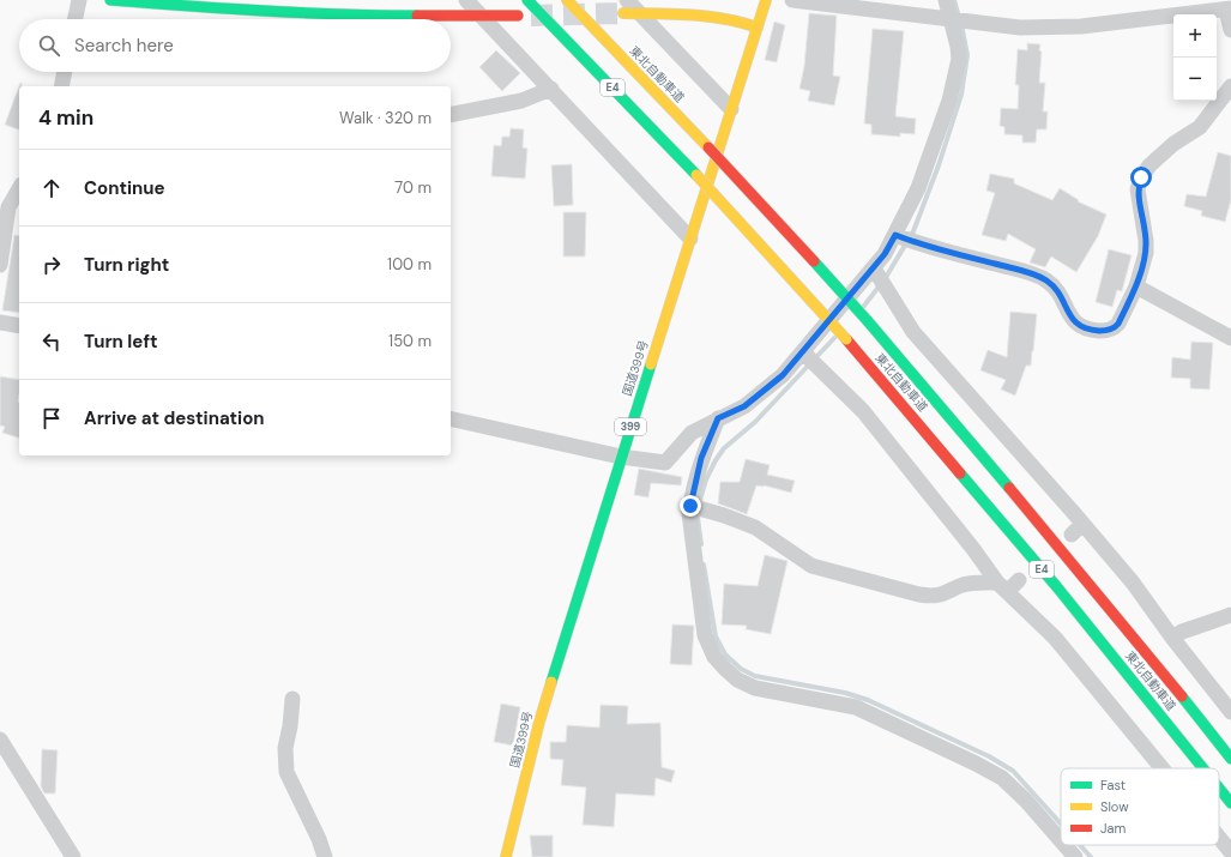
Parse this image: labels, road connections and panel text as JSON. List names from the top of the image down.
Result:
{
  "streets": {
    "main road": [
      "東北自動車道",
      "E4",
      "国道399号",
      "399"
    ]
  },
  "legend": ["Fast", "Slow", "Jam"],
  "page": {
    "map_buttons": ["+", "−"],
    "search": "Search here",
    "heading": ["4 min", "Walk · 320 m"],
    "list": [
      ["Continue", "70 m"],
      ["Turn right", "100 m"],
      ["Turn left", "150 m"],
      "Arrive at destination"
    ]
  }
}
